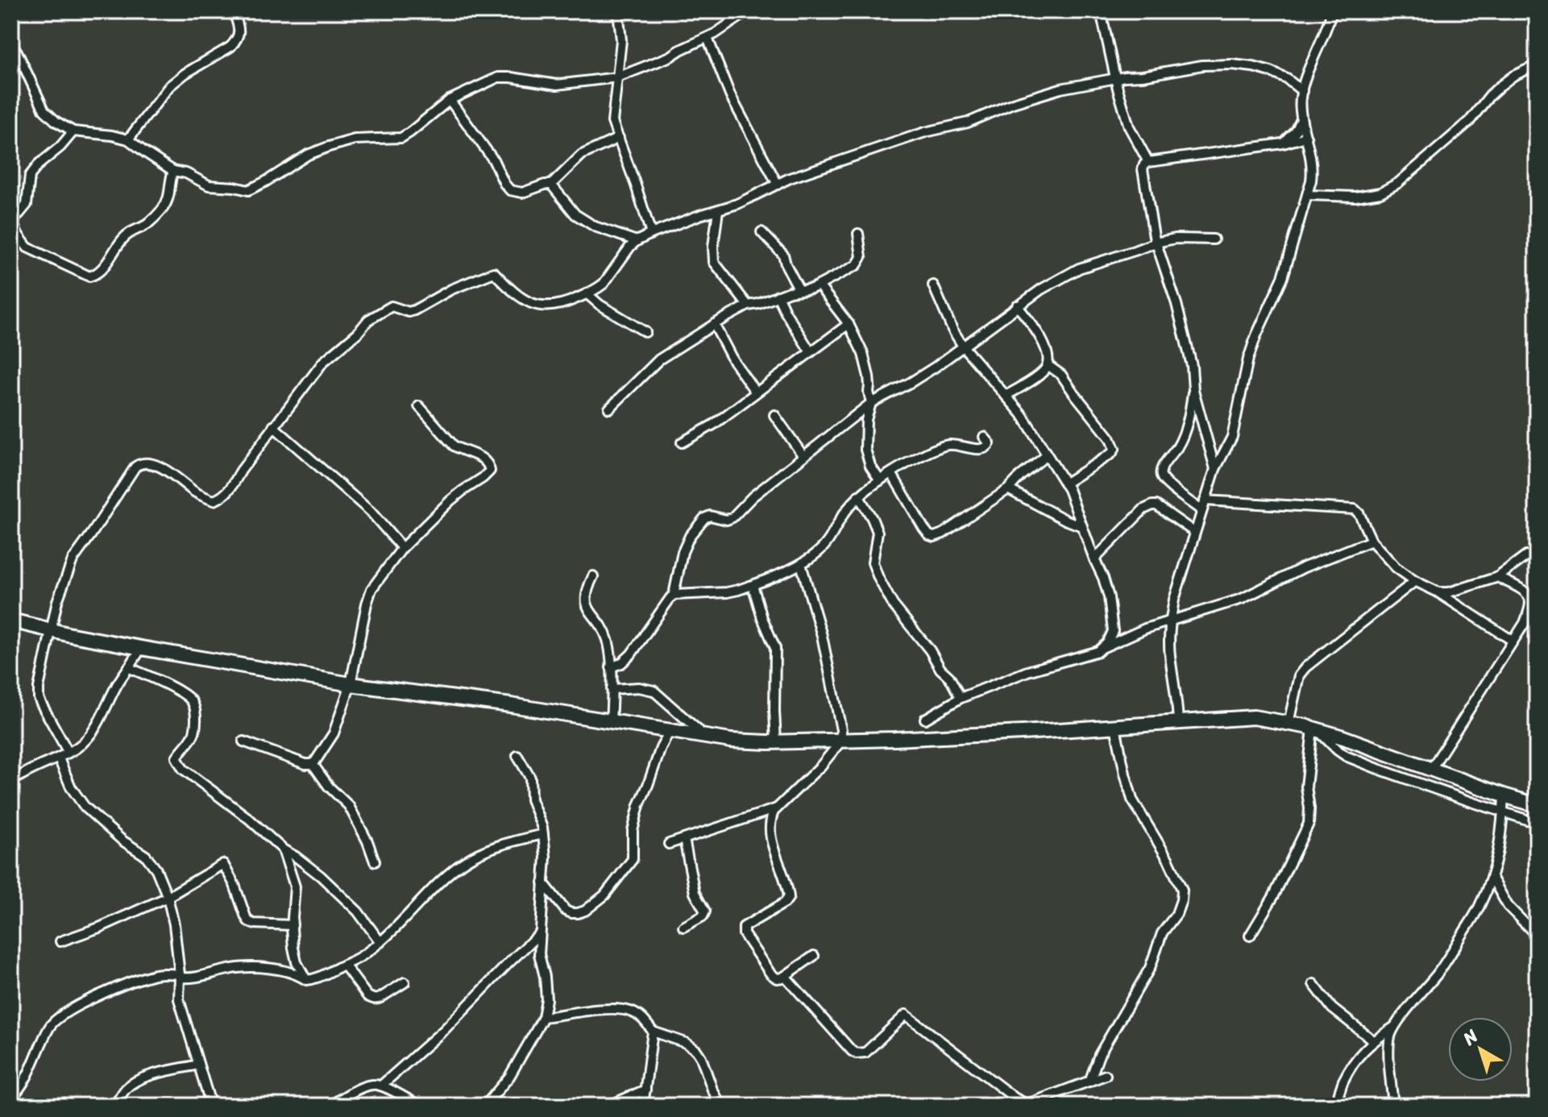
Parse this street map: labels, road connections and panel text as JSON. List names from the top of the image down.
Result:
{
  "north": "top left"
}
